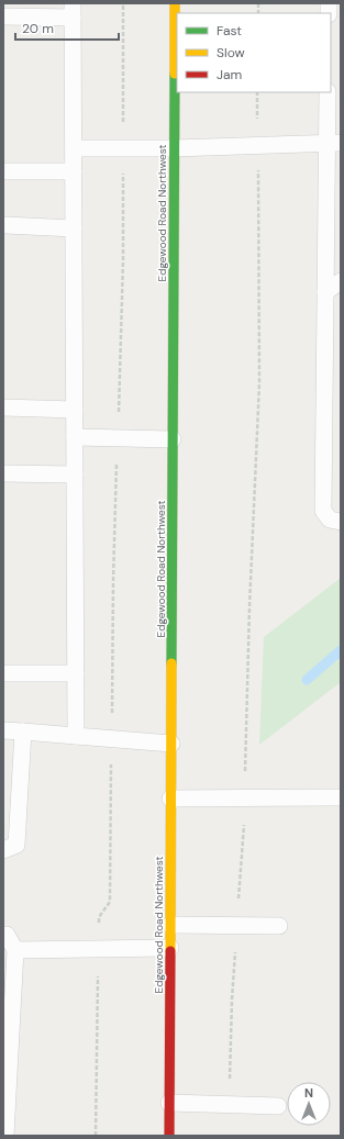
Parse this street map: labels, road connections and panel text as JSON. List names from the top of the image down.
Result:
{
  "streets": {
    "main road": ["Edgewood Road Northwest"]
  },
  "legend": ["Fast", "Slow", "Jam"],
  "scale_bar": "20 m",
  "north": "top"
}
